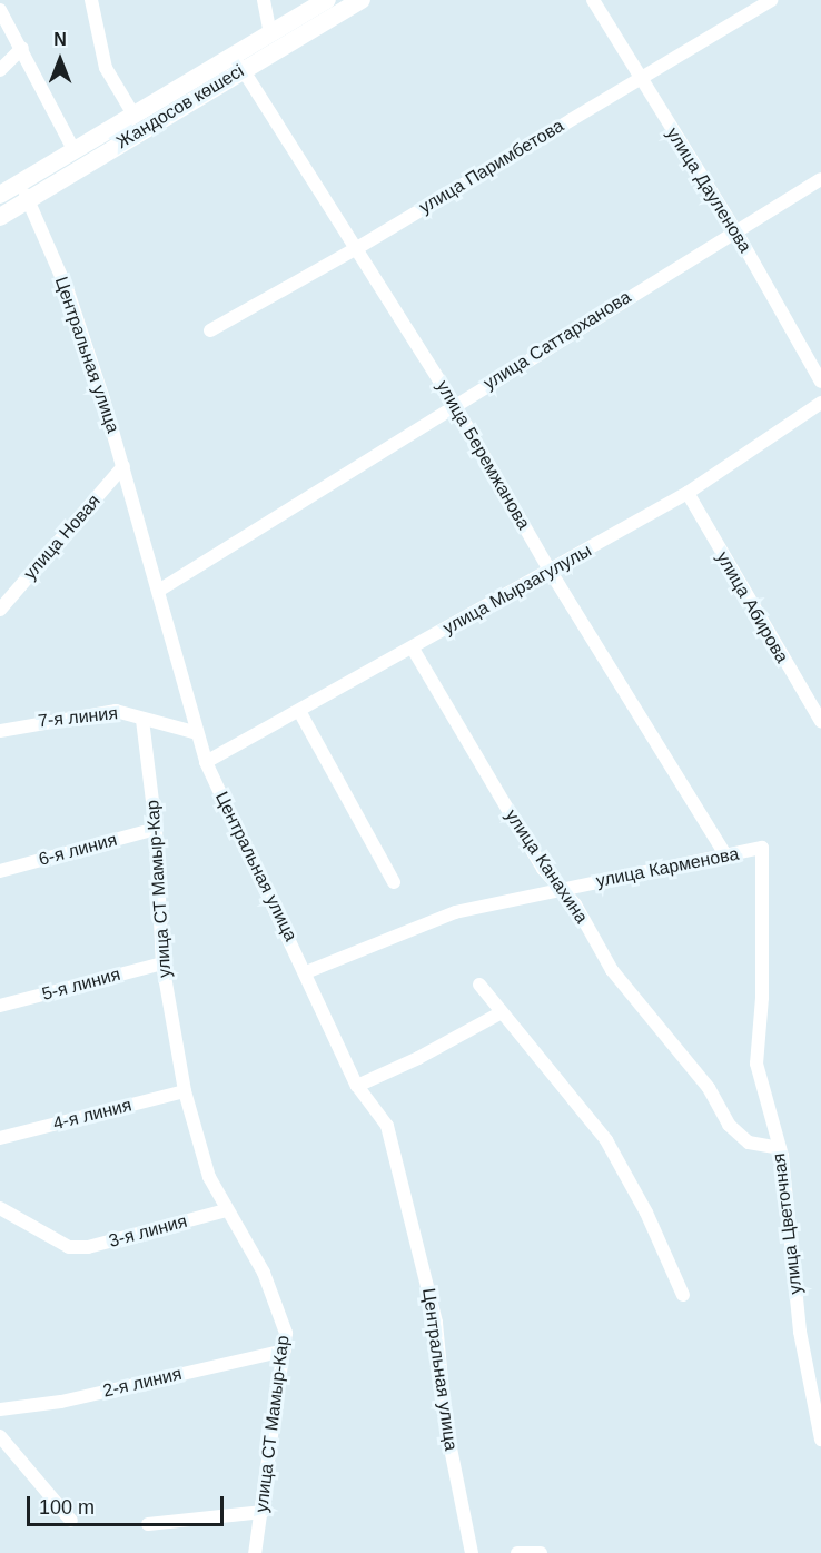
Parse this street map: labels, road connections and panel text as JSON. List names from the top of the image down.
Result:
{
  "streets": {
    "main road": ["Жандосов көшесі"],
    "street": [
      "улица Паримбетова",
      "улица Дауленова",
      "улица Саттарханова",
      "Центральная улица",
      "улица Беремжанова",
      "улица Новая",
      "улица Мырзагулулы",
      "улица Абирова",
      "7-я линия",
      "6-я линия",
      "улица Канахина",
      "улица Карменова",
      "улица СТ Мамыр-Кар",
      "5-я линия",
      "4-я линия",
      "улица Цветочная",
      "3-я линия",
      "2-я линия"
    ]
  },
  "crossings": [
    ["Жандосов көшесі", "Центральная улица"],
    ["Жандосов көшесі", "улица Беремжанова"],
    ["улица Паримбетова", "улица Дауленова"],
    ["улица Паримбетова", "улица Беремжанова"],
    ["улица Дауленова", "улица Саттарханова"],
    ["улица Саттарханова", "Центральная улица"],
    ["улица Саттарханова", "улица Беремжанова"],
    ["Центральная улица", "улица Новая"],
    ["Центральная улица", "улица Мырзагулулы"],
    ["Центральная улица", "7-я линия"],
    ["Центральная улица", "улица Карменова"],
    ["улица Беремжанова", "улица Мырзагулулы"],
    ["улица Беремжанова", "улица Карменова"],
    ["улица Мырзагулулы", "улица Абирова"],
    ["улица Мырзагулулы", "улица Канахина"],
    ["7-я линия", "улица СТ Мамыр-Кар"],
    ["6-я линия", "улица СТ Мамыр-Кар"],
    ["улица Канахина", "улица Карменова"],
    ["улица Канахина", "улица Цветочная"],
    ["улица Карменова", "улица Цветочная"],
    ["улица СТ Мамыр-Кар", "5-я линия"],
    ["улица СТ Мамыр-Кар", "4-я линия"],
    ["улица СТ Мамыр-Кар", "3-я линия"],
    ["улица СТ Мамыр-Кар", "2-я линия"]
  ],
  "scale_bar": "100 m",
  "north": "top"
}
